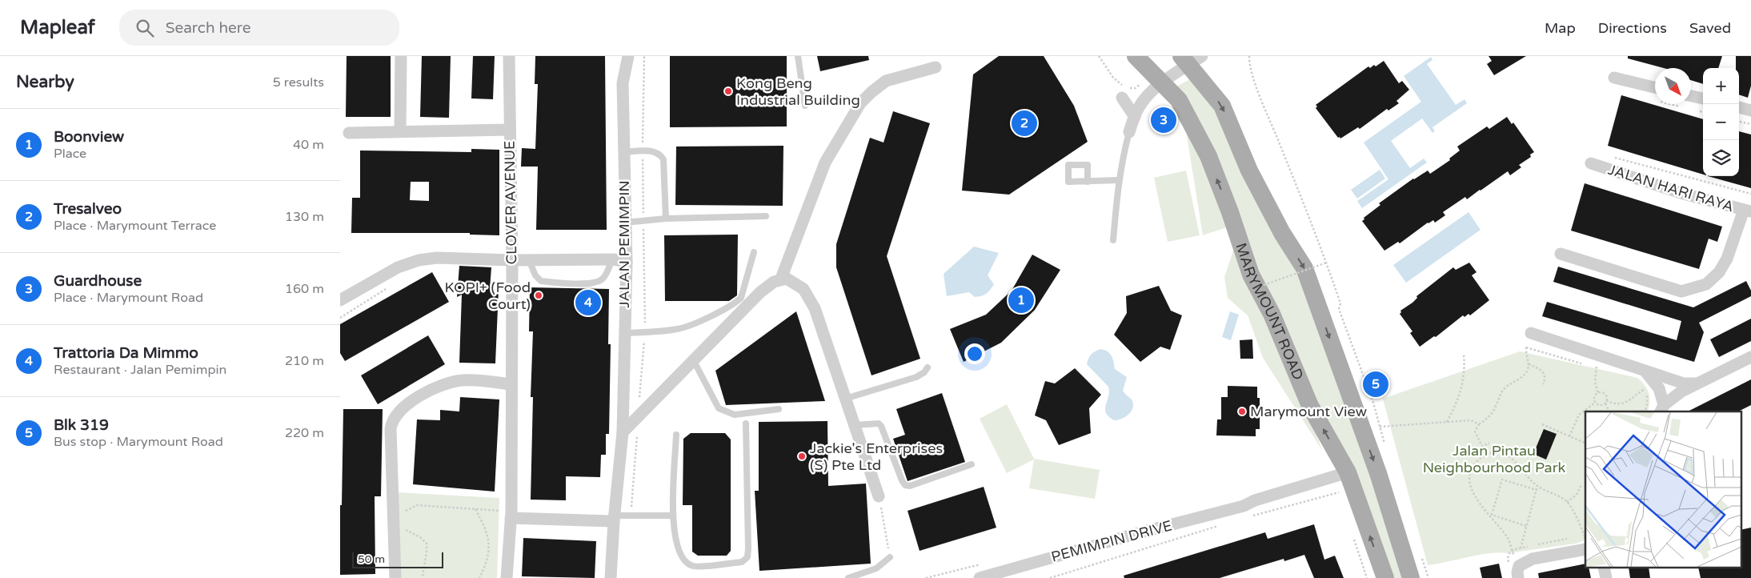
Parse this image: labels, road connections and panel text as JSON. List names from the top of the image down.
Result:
{
  "streets": {
    "main road": ["MARYMOUNT ROAD"],
    "street": [
      "JALAN HARI RAYA",
      "CLOVER AVENUE",
      "JALAN PEMIMPIN",
      "PEMIMPIN DRIVE"
    ]
  },
  "crossings": [
    ["MARYMOUNT ROAD", "PEMIMPIN DRIVE"]
  ],
  "parks": ["Jalan Pintau Neighbourhood Park"],
  "places": [
    "Kong Beng Industrial Building",
    "KOPI+ (Food Court)",
    "Marymount View",
    "Jackie's Enterprises (S) Pte Ltd"
  ],
  "scale_bar": "50 m",
  "north": "bottom right",
  "page": {
    "header": "Mapleaf",
    "search": "Search here",
    "nav": ["Map", "Directions", "Saved"],
    "heading": ["Nearby", "5 results"],
    "map_buttons": ["+", "−"],
    "pins": [
      "3",
      "2",
      "1",
      "4",
      "5"
    ],
    "list": [
      {
        "mark": "1",
        "name": "Boonview",
        "note": "Place",
        "value": "40 m"
      },
      {
        "mark": "2",
        "name": "Tresalveo",
        "note": "Place · Marymount Terrace",
        "value": "130 m"
      },
      {
        "mark": "3",
        "name": "Guardhouse",
        "note": "Place · Marymount Road",
        "value": "160 m"
      },
      {
        "mark": "4",
        "name": "Trattoria Da Mimmo",
        "note": "Restaurant · Jalan Pemimpin",
        "value": "210 m"
      },
      {
        "mark": "5",
        "name": "Blk 319",
        "note": "Bus stop · Marymount Road",
        "value": "220 m"
      }
    ],
    "scale": "50 m"
  }
}
